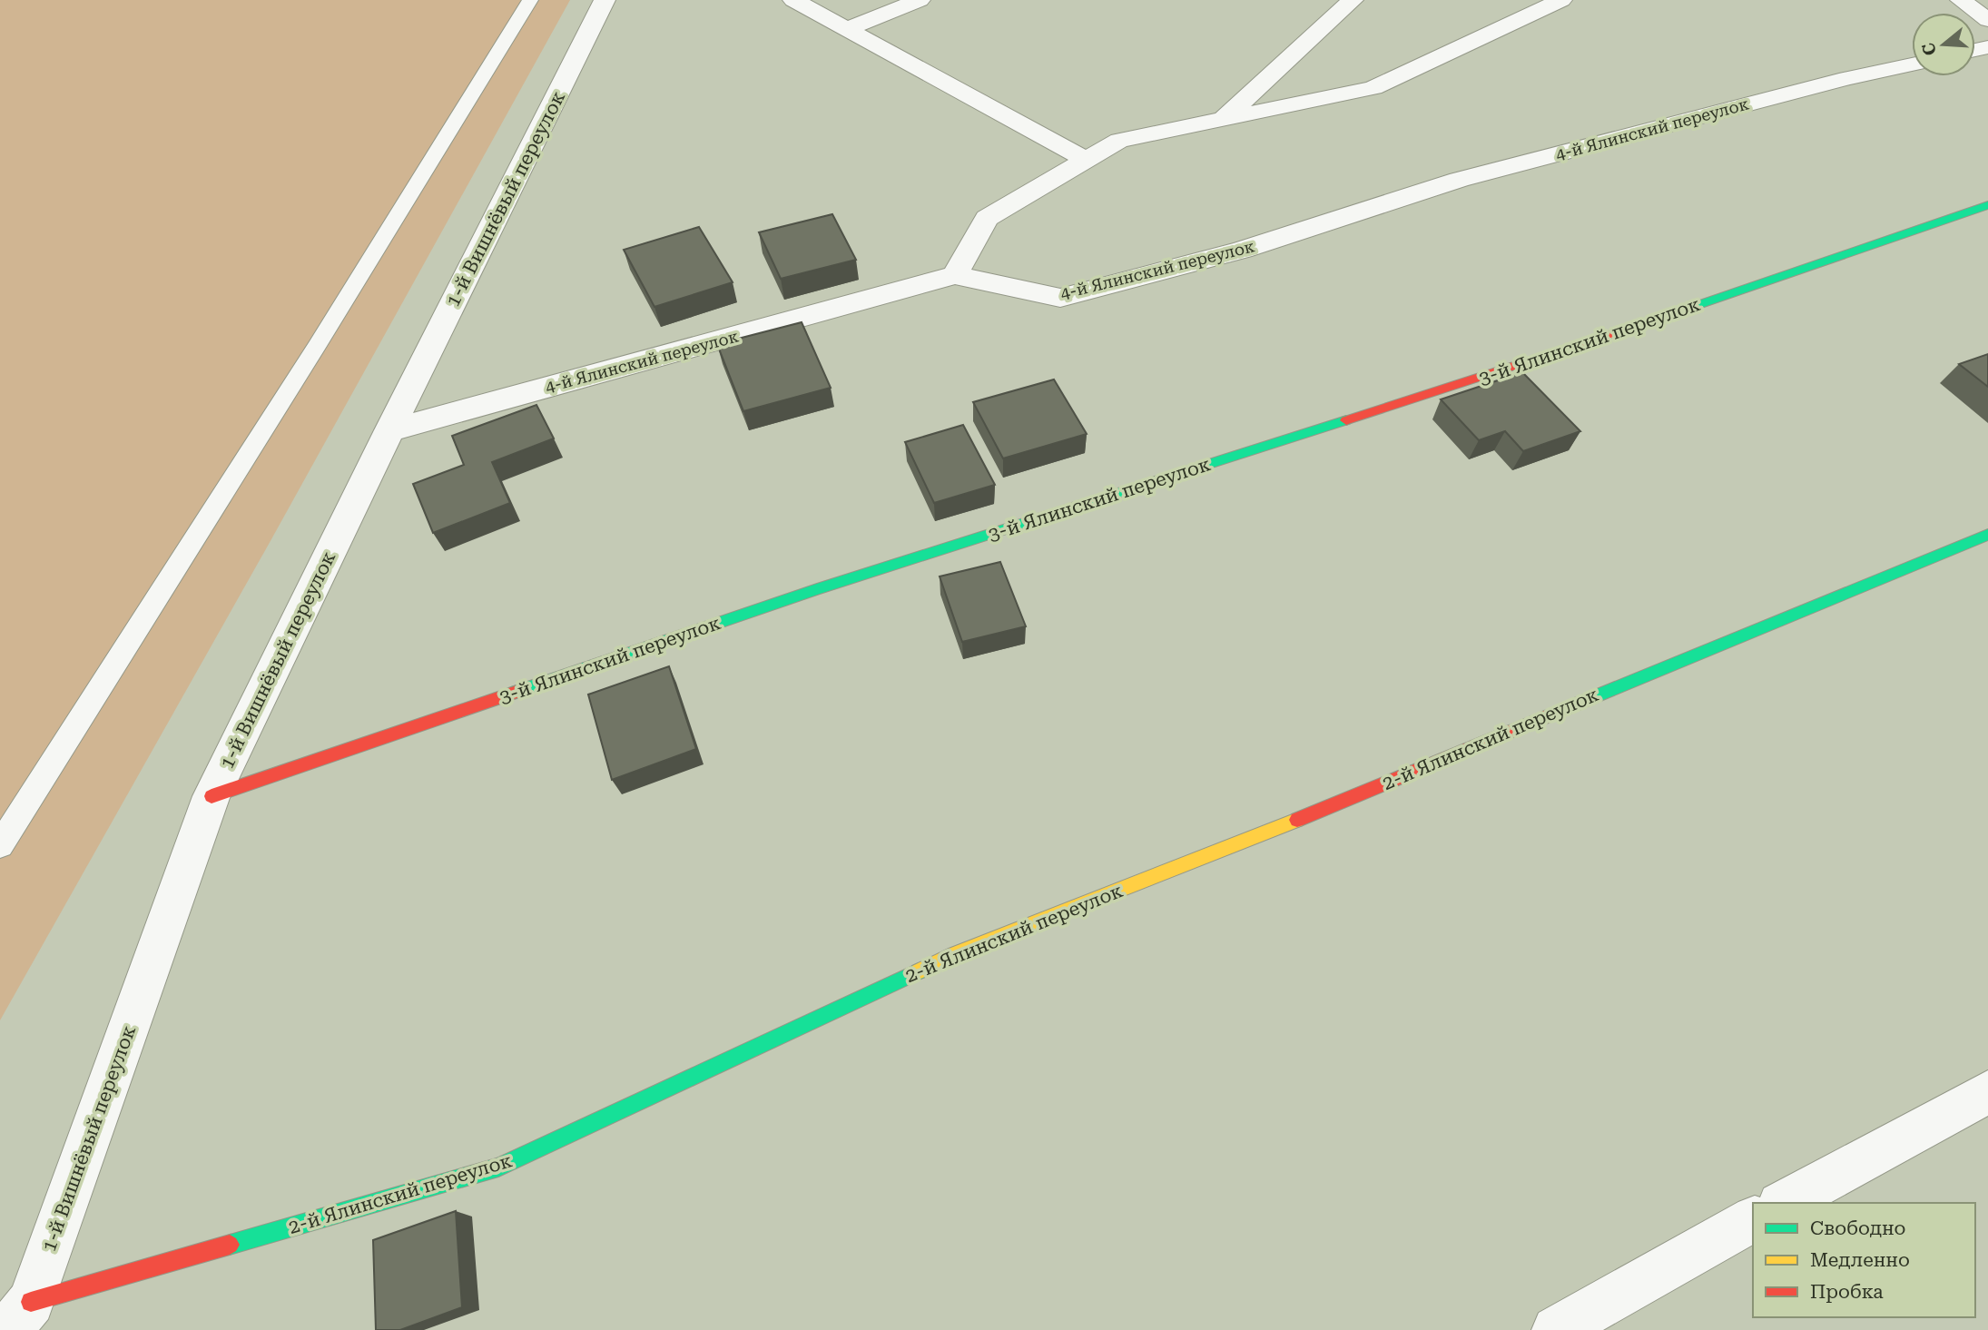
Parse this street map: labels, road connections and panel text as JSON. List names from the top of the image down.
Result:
{
  "streets": {
    "street": [
      "4-й Ялинский переулок",
      "1-й Вишнёвый переулок",
      "3-й Ялинский переулок",
      "2-й Ялинский переулок"
    ]
  },
  "crossings": [
    ["4-й Ялинский переулок", "1-й Вишнёвый переулок"],
    ["1-й Вишнёвый переулок", "3-й Ялинский переулок"],
    ["1-й Вишнёвый переулок", "2-й Ялинский переулок"]
  ],
  "legend": ["Свободно", "Медленно", "Пробка"],
  "north": "left"
}
